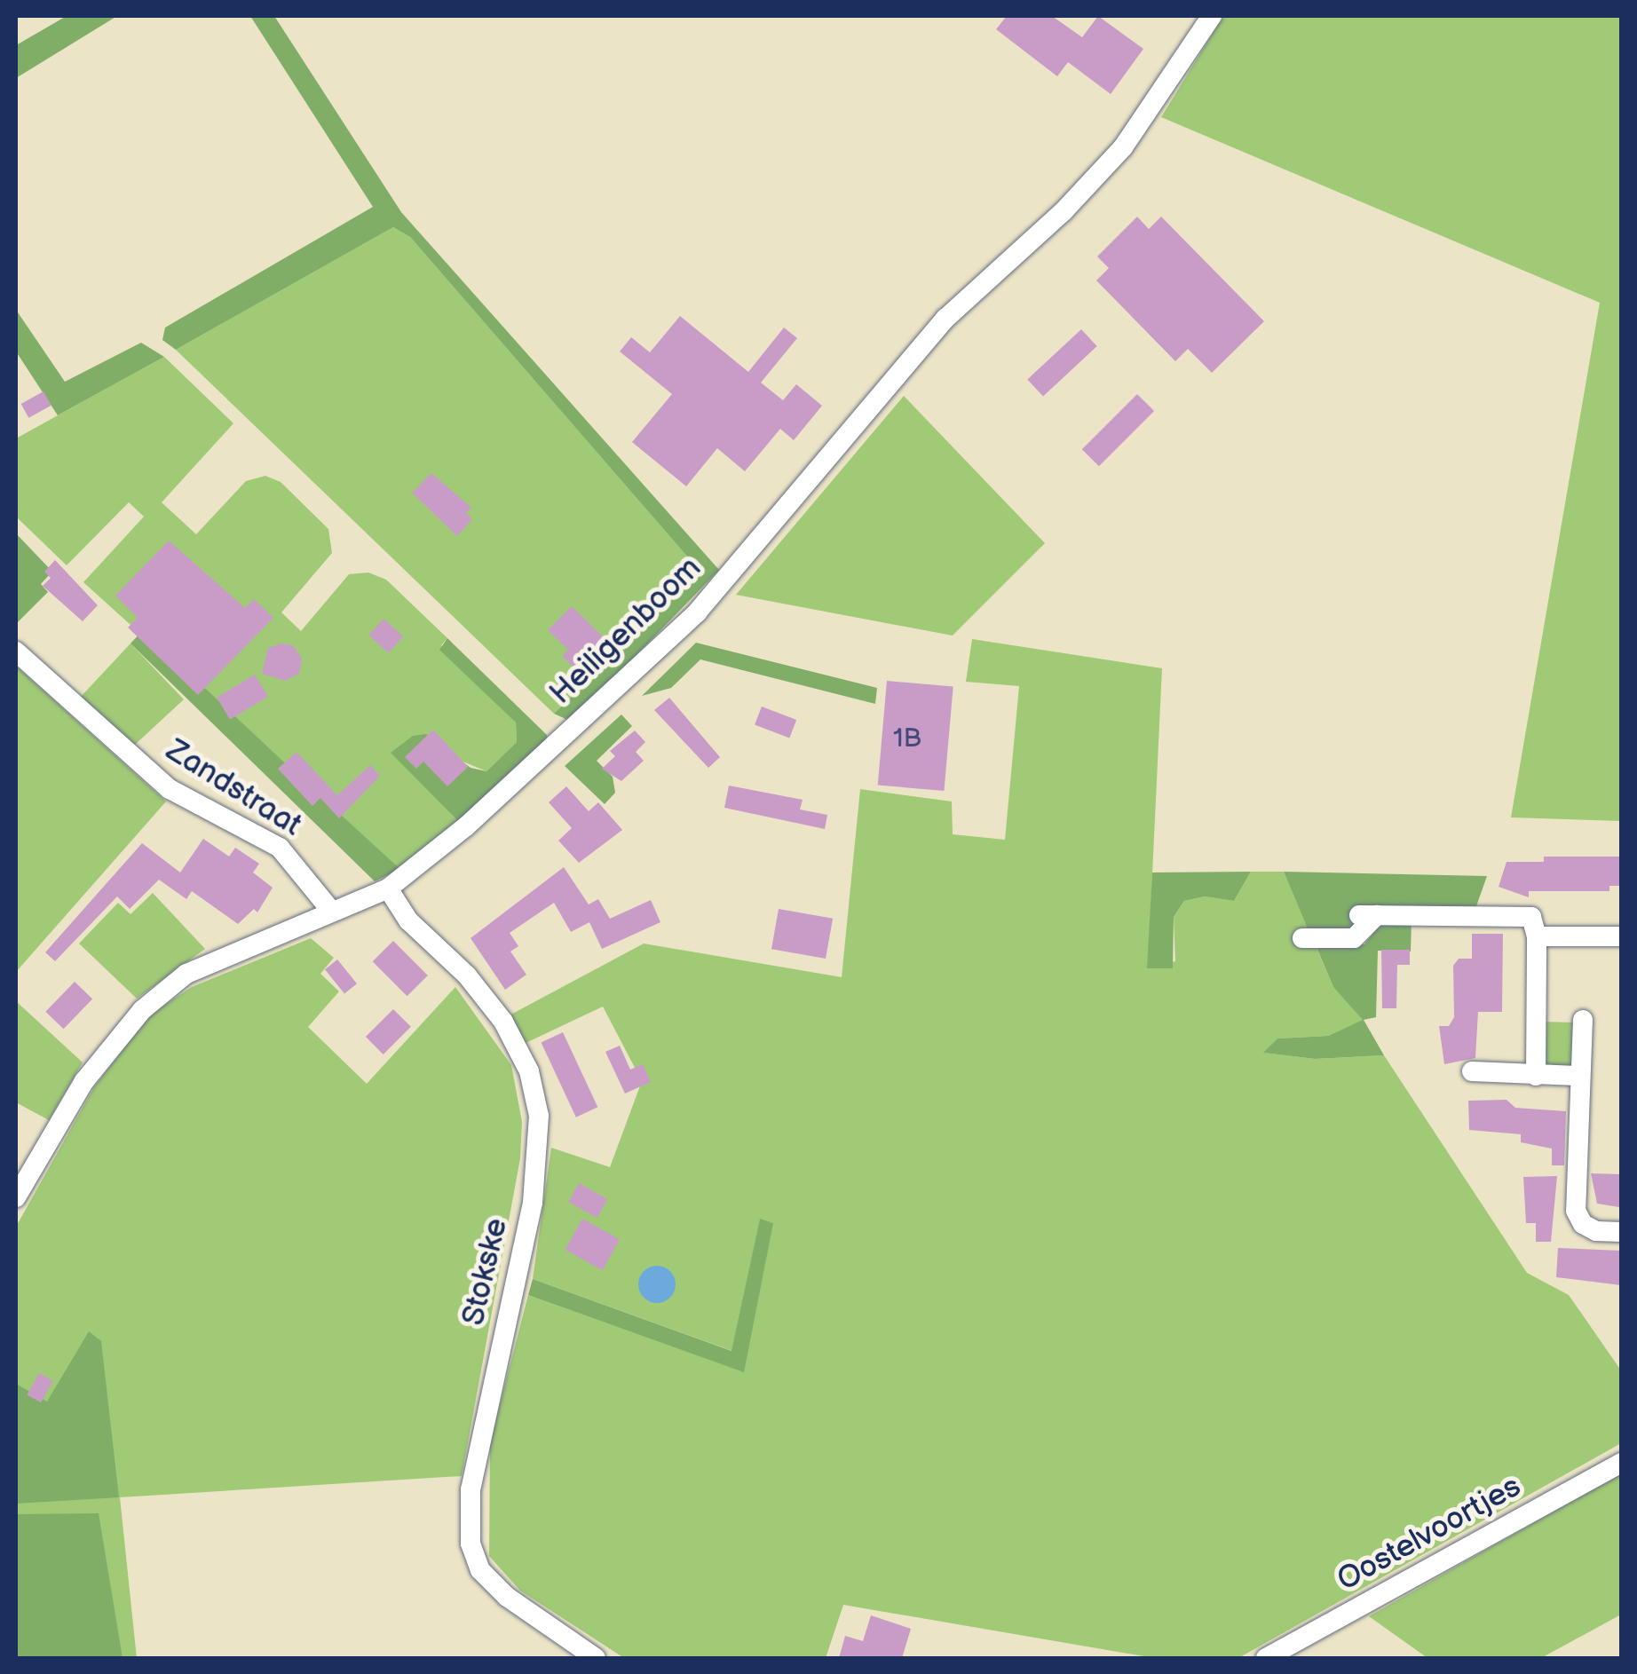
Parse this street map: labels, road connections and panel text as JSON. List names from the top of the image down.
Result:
{
  "streets": {
    "street": [
      "Heiligenboom",
      "Zandstraat",
      "Stokske",
      "Oostelvoortjes"
    ]
  },
  "crossings": [
    ["Heiligenboom", "Zandstraat"],
    ["Heiligenboom", "Stokske"]
  ],
  "house_numbers": ["1B"]
}
